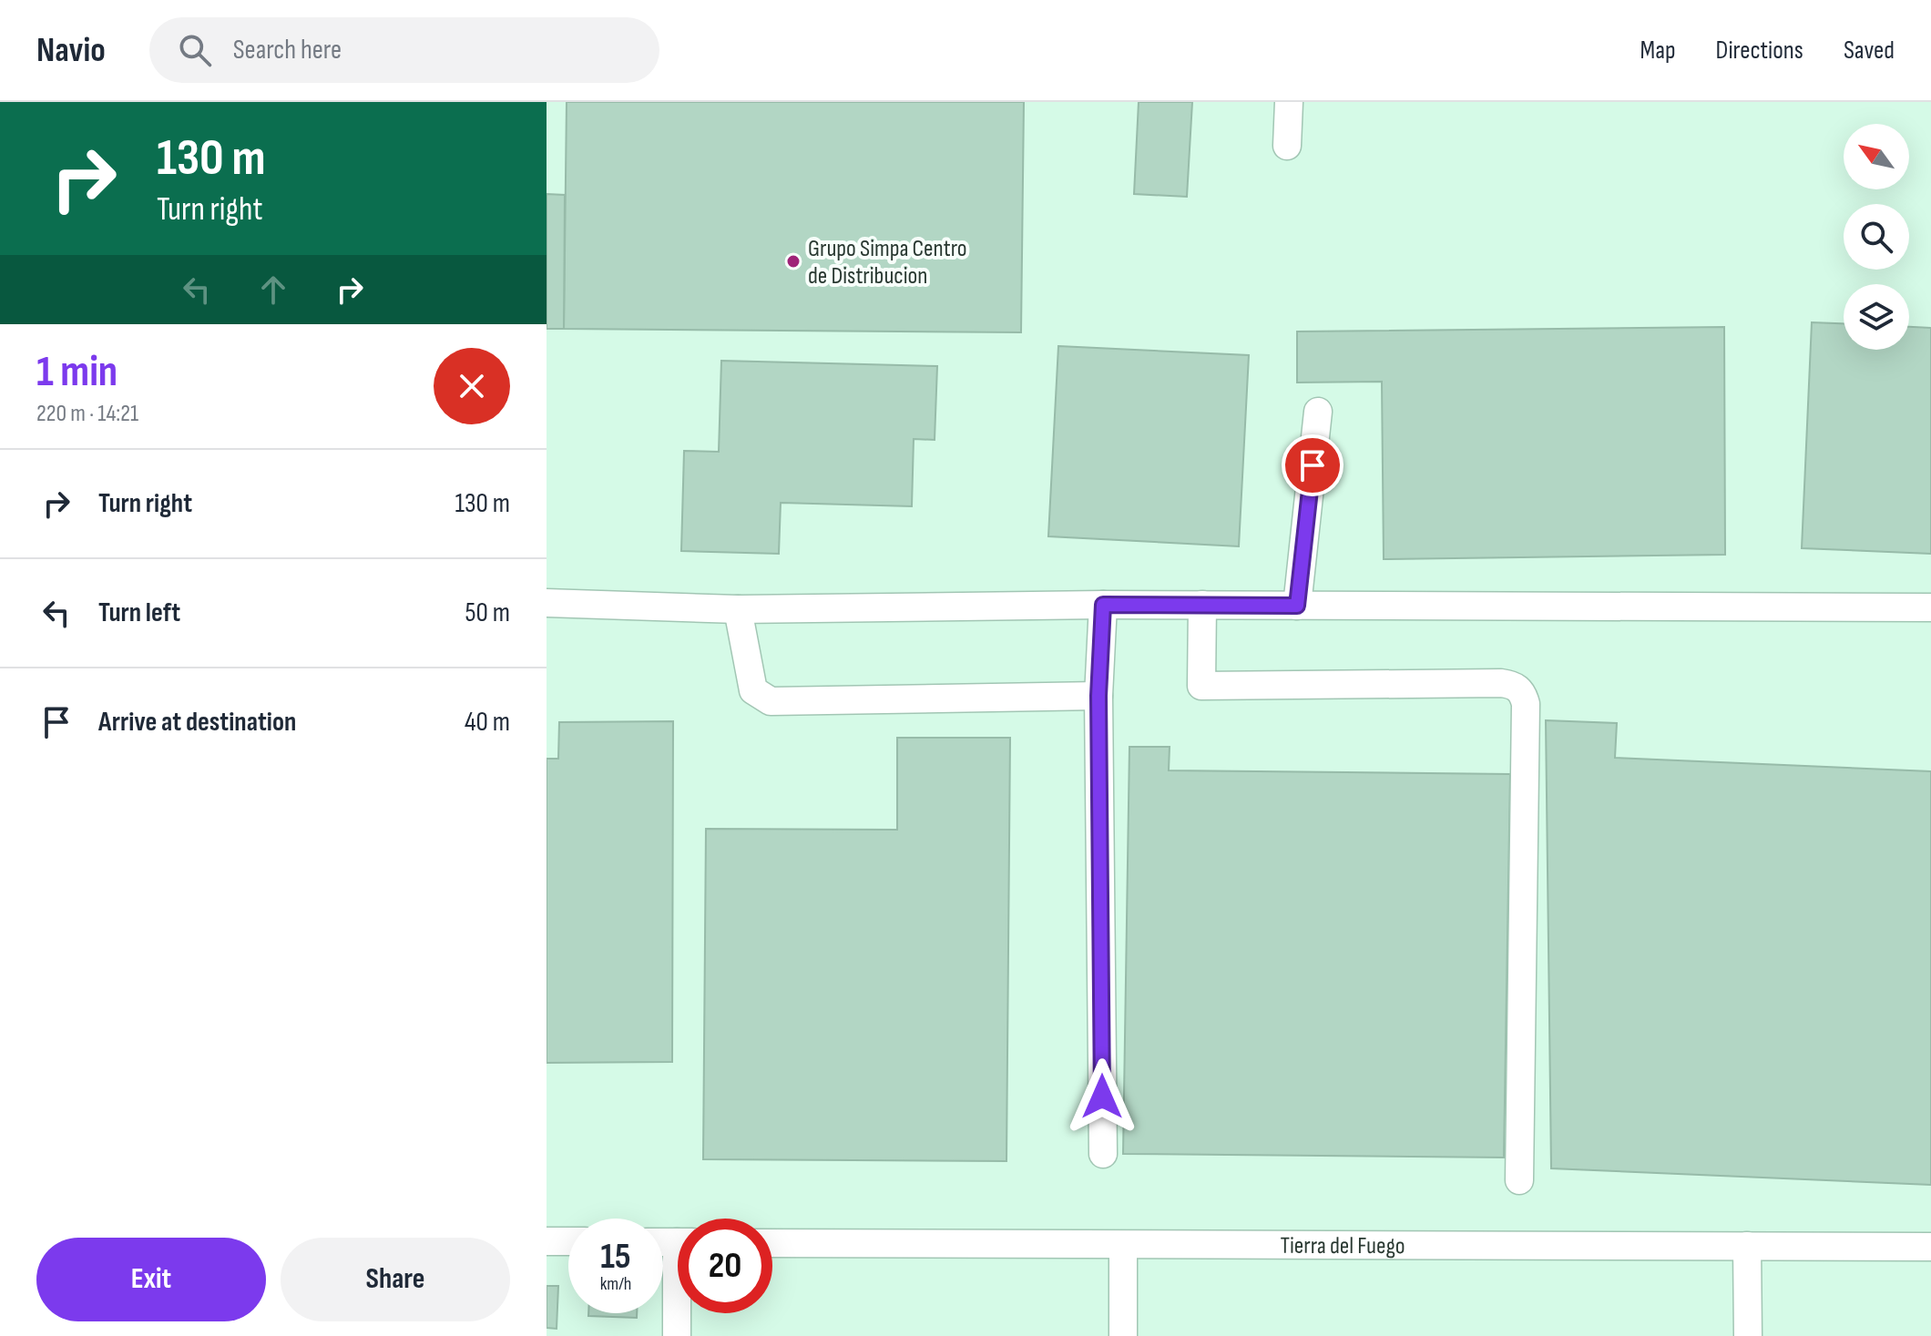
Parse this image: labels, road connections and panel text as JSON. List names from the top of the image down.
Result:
{
  "streets": {
    "street": ["Tierra del Fuego"]
  },
  "places": ["Grupo Simpa Centro de Distribucion"],
  "north": "top left",
  "page": {
    "header": "Navio",
    "search": "Search here",
    "nav": ["Map", "Directions", "Saved"],
    "turn": ["130 m", "Turn right"],
    "heading": ["1 min", "220 m · 14:21"],
    "list": [
      {
        "name": "Turn right",
        "value": "130 m"
      },
      {
        "name": "Turn left",
        "value": "50 m"
      },
      {
        "name": "Arrive at destination",
        "value": "40 m"
      }
    ],
    "speed": "15 km/h",
    "limit": "20",
    "buttons": ["Exit", "Share"]
  }
}
